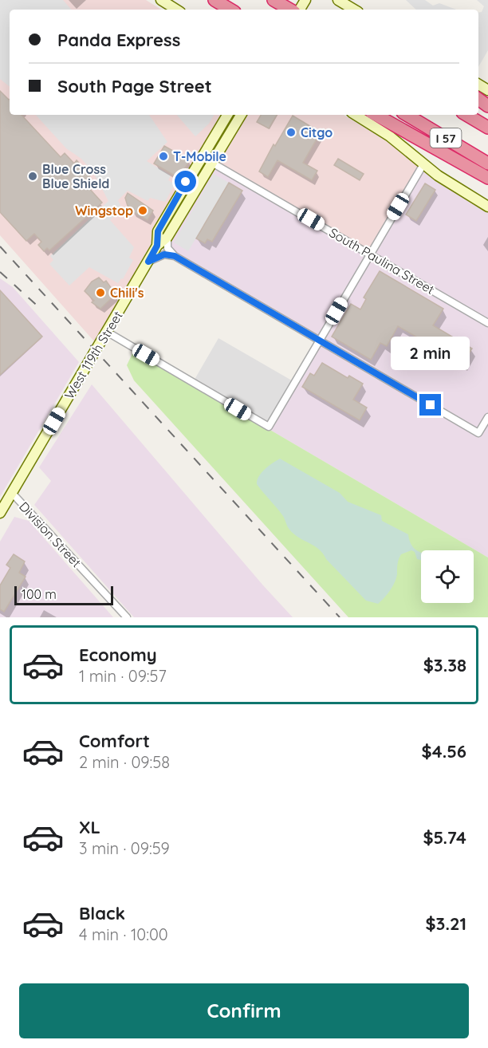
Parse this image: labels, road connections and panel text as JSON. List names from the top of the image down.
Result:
{
  "streets": {
    "highway": ["I 57"],
    "street": ["South Paulina Street", "West 119th Street", "Division Street"]
  },
  "crossings": [
    ["South Paulina Street", "West 119th Street"],
    ["West 119th Street", "Division Street"]
  ],
  "places": [
    "Citgo",
    "T-Mobile",
    "Blue Cross Blue Shield",
    "Wingstop",
    "Chili's"
  ],
  "scale_bar": "100 m",
  "page": {
    "banner": ["Panda Express", "South Page Street"],
    "bubble": "2 min",
    "scale": "100 m",
    "list": [
      {
        "name": "Economy",
        "note": "1 min · 09:57",
        "value": "$3.38"
      },
      {
        "name": "Comfort",
        "note": "2 min · 09:58",
        "value": "$4.56"
      },
      {
        "name": "XL",
        "note": "3 min · 09:59",
        "value": "$5.74"
      },
      {
        "name": "Black",
        "note": "4 min · 10:00",
        "value": "$3.21"
      }
    ],
    "buttons": "Confirm"
  }
}
